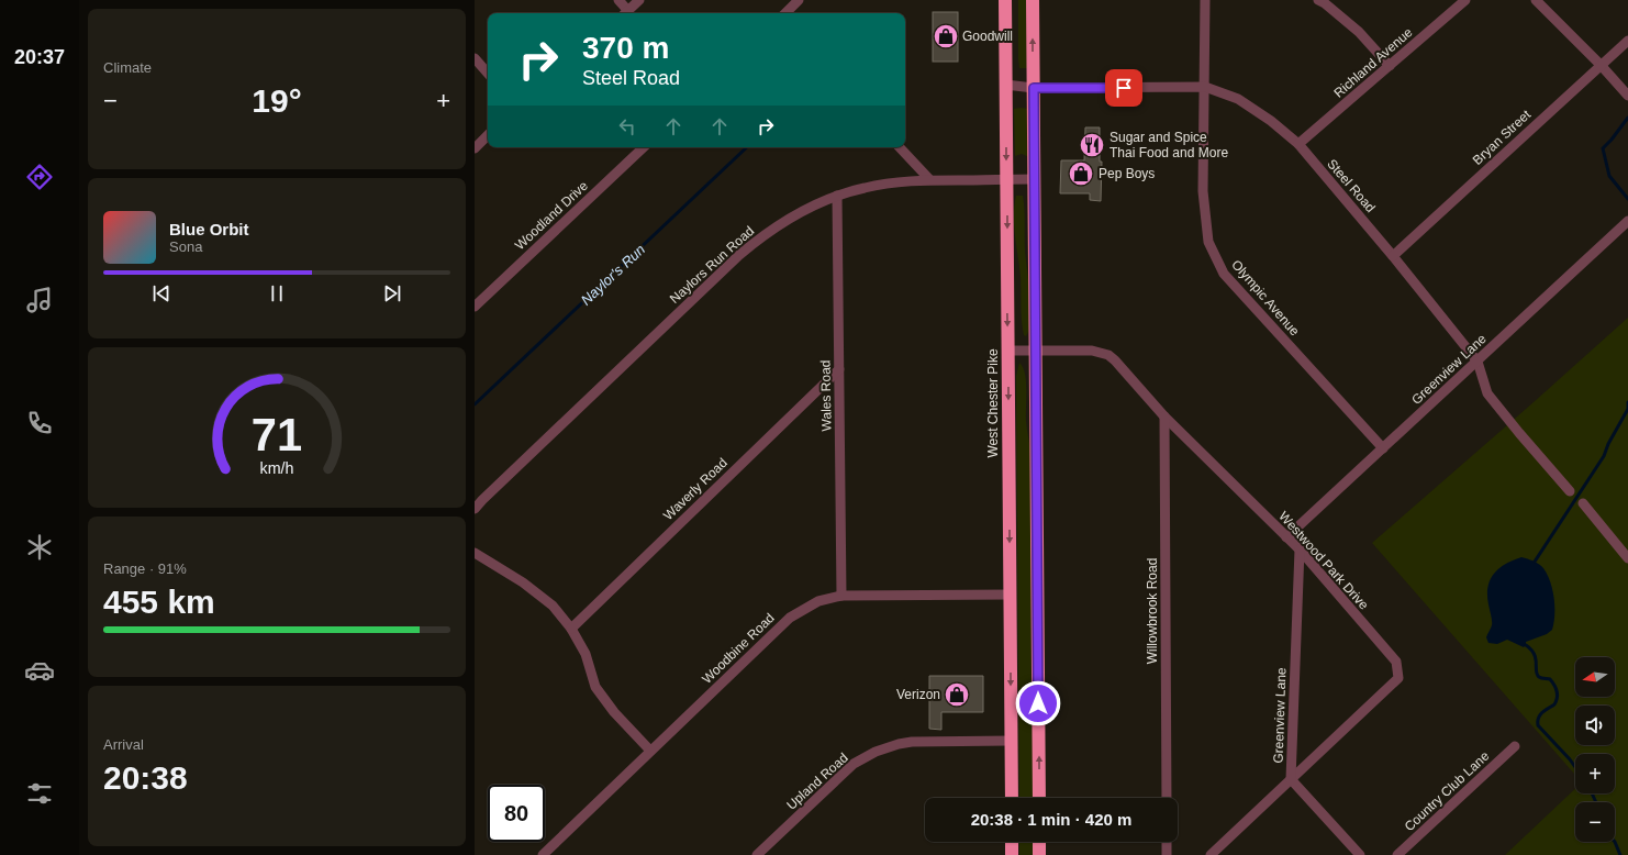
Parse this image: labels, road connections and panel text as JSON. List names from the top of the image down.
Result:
{
  "streets": {
    "highway": ["West Chester Pike"],
    "street": [
      "Richland Avenue",
      "Bryan Street",
      "Steel Road",
      "Woodland Drive",
      "Naylors Run Road",
      "Olympic Avenue",
      "Greenview Lane",
      "Wales Road",
      "Waverly Road",
      "Westwood Park Drive",
      "Willowbrook Road",
      "Woodbine Road",
      "Upland Road",
      "Country Club Lane"
    ]
  },
  "crossings": [
    ["Richland Avenue", "Steel Road"],
    ["Bryan Street", "Steel Road"],
    ["Steel Road", "Olympic Avenue"],
    ["Steel Road", "Greenview Lane"],
    ["Steel Road", "West Chester Pike"],
    ["Naylors Run Road", "Wales Road"],
    ["Naylors Run Road", "West Chester Pike"],
    ["Olympic Avenue", "Greenview Lane"],
    ["Greenview Lane", "Westwood Park Drive"],
    ["Wales Road", "Waverly Road"],
    ["Wales Road", "Woodbine Road"],
    ["West Chester Pike", "Westwood Park Drive"],
    ["West Chester Pike", "Woodbine Road"],
    ["West Chester Pike", "Upland Road"],
    ["Westwood Park Drive", "Willowbrook Road"]
  ],
  "water": ["Naylor's Run"],
  "places": {
    "shop": ["Goodwill", "Pep Boys", "Verizon"],
    "restaurant": ["Sugar and Spice Thai Food and More"]
  },
  "north": "left",
  "page": {
    "tabs": "20:37",
    "tile": [
      "Climate",
      ["Range · 91%", "455 km"],
      ["Arrival", "20:38"]
    ],
    "turn": ["370 m", "Steel Road"],
    "heat": ["−", "19°", "+"],
    "song": ["Blue Orbit", "Sona"],
    "map_buttons": ["+", "−"],
    "limit": "80",
    "trip": "20:38 · 1 min · 420 m",
    "gauge": ["71", "km/h"]
  }
}
